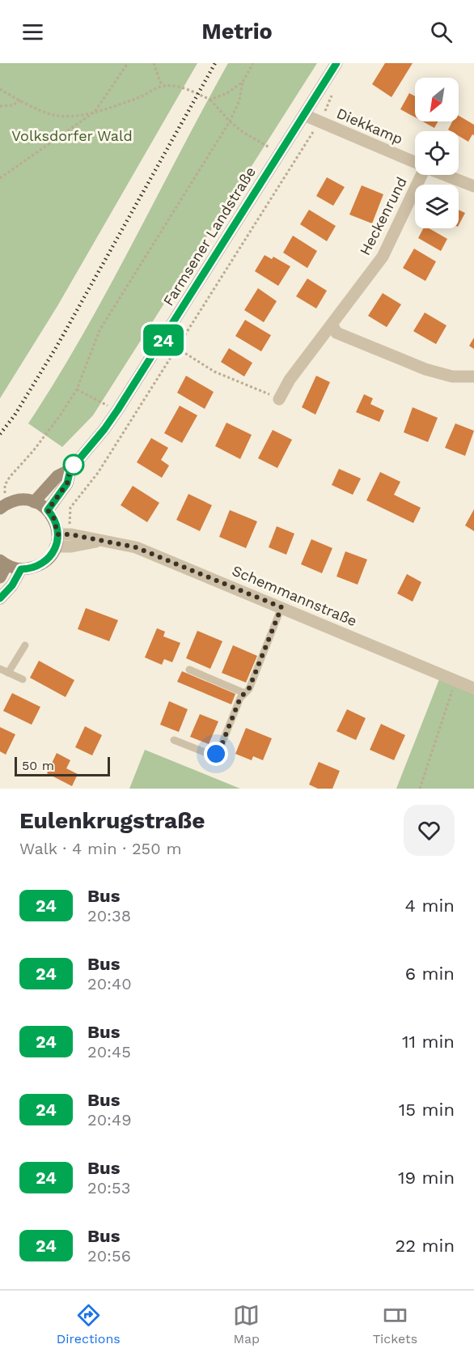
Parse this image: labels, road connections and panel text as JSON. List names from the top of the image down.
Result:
{
  "streets": {
    "main road": ["Farmsener Landstraße"],
    "street": ["Diekkamp", "Heckenrund", "Schemmannstraße"]
  },
  "crossings": [
    ["Diekkamp", "Farmsener Landstraße"]
  ],
  "parks": ["Volksdorfer Wald"],
  "lines": ["bus line 24"],
  "scale_bar": "50 m",
  "north": "bottom left",
  "page": {
    "header": "Metrio",
    "on_map": "24",
    "scale": "50 m",
    "heading": ["Eulenkrugstraße", "Walk · 4 min · 250 m"],
    "list": [
      {
        "mark": "24",
        "name": "Bus",
        "note": "20:38",
        "value": "4 min"
      },
      {
        "mark": "24",
        "name": "Bus",
        "note": "20:40",
        "value": "6 min"
      },
      {
        "mark": "24",
        "name": "Bus",
        "note": "20:45",
        "value": "11 min"
      },
      {
        "mark": "24",
        "name": "Bus",
        "note": "20:49",
        "value": "15 min"
      },
      {
        "mark": "24",
        "name": "Bus",
        "note": "20:53",
        "value": "19 min"
      },
      {
        "mark": "24",
        "name": "Bus",
        "note": "20:56",
        "value": "22 min"
      }
    ],
    "tabs": ["Directions", "Map", "Tickets"]
  }
}
